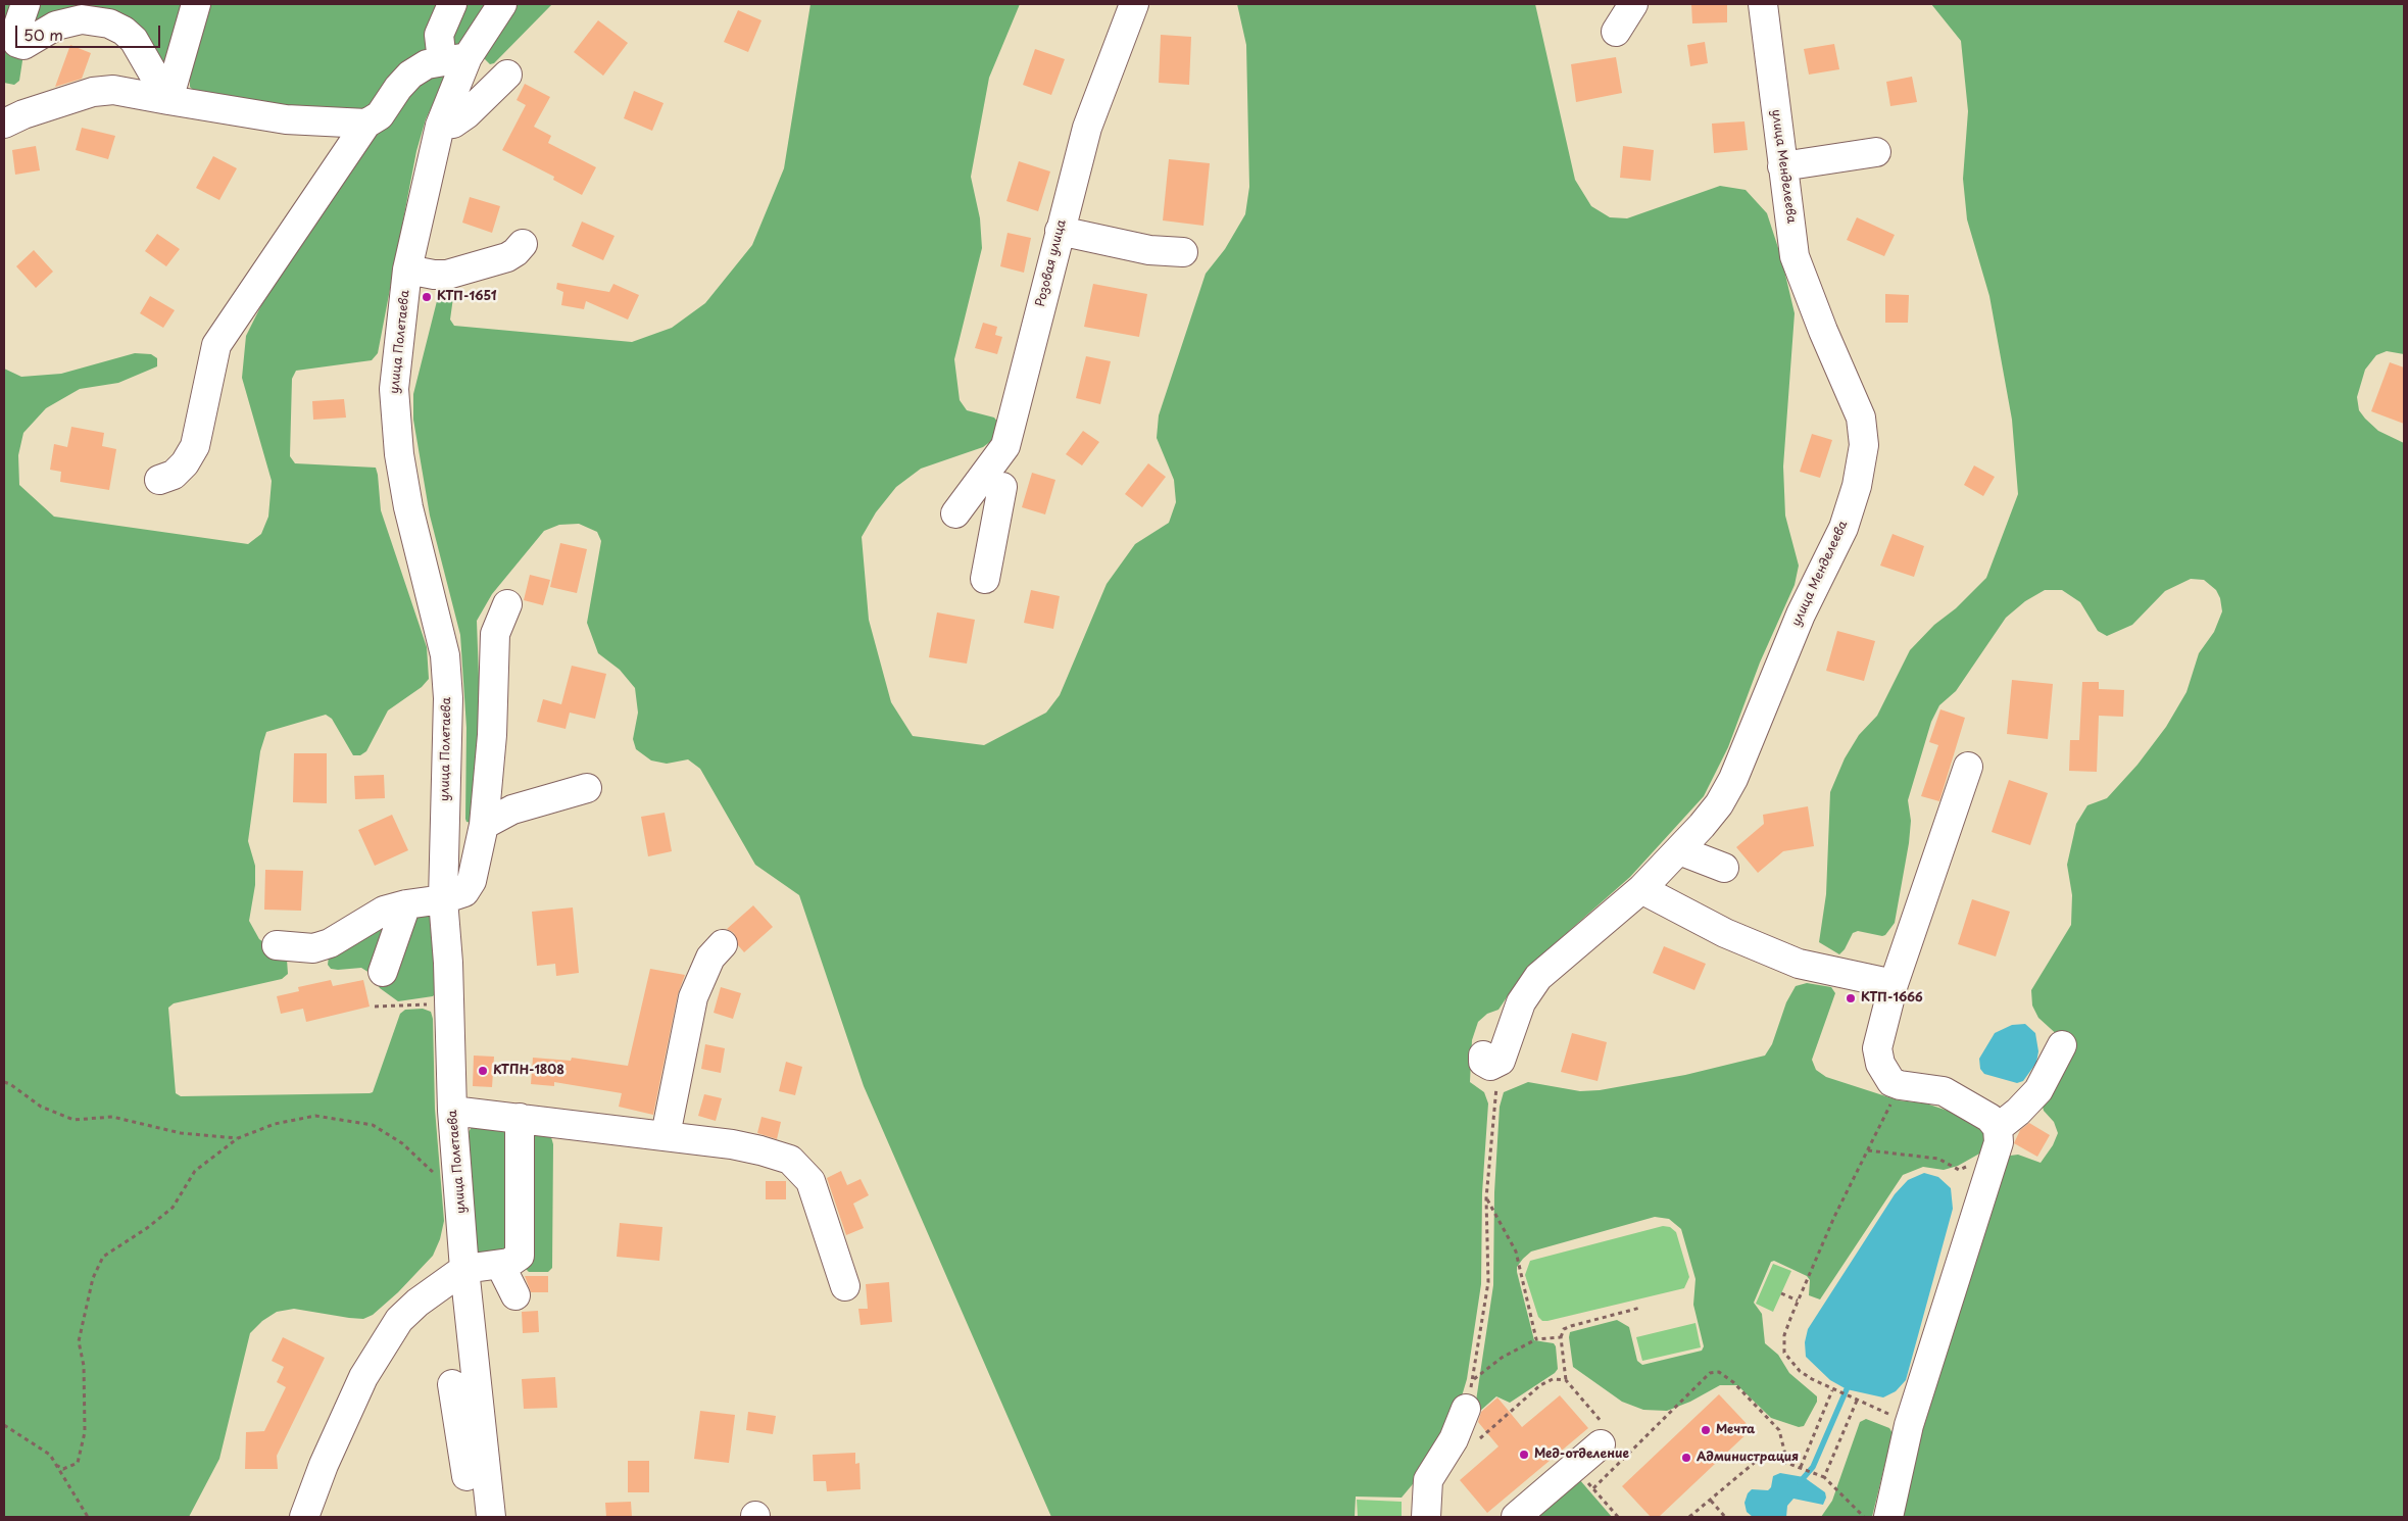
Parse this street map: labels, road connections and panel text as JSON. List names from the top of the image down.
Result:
{
  "streets": {
    "street": ["улица Менделеева", "Розовая улица", "улица Полетаева"]
  },
  "places": [
    "КТП-1651",
    "КТП-1666",
    "КТПН-1808",
    "Мечта",
    "Мед-отделение",
    "Администрация"
  ],
  "scale_bar": "50 m"
}
